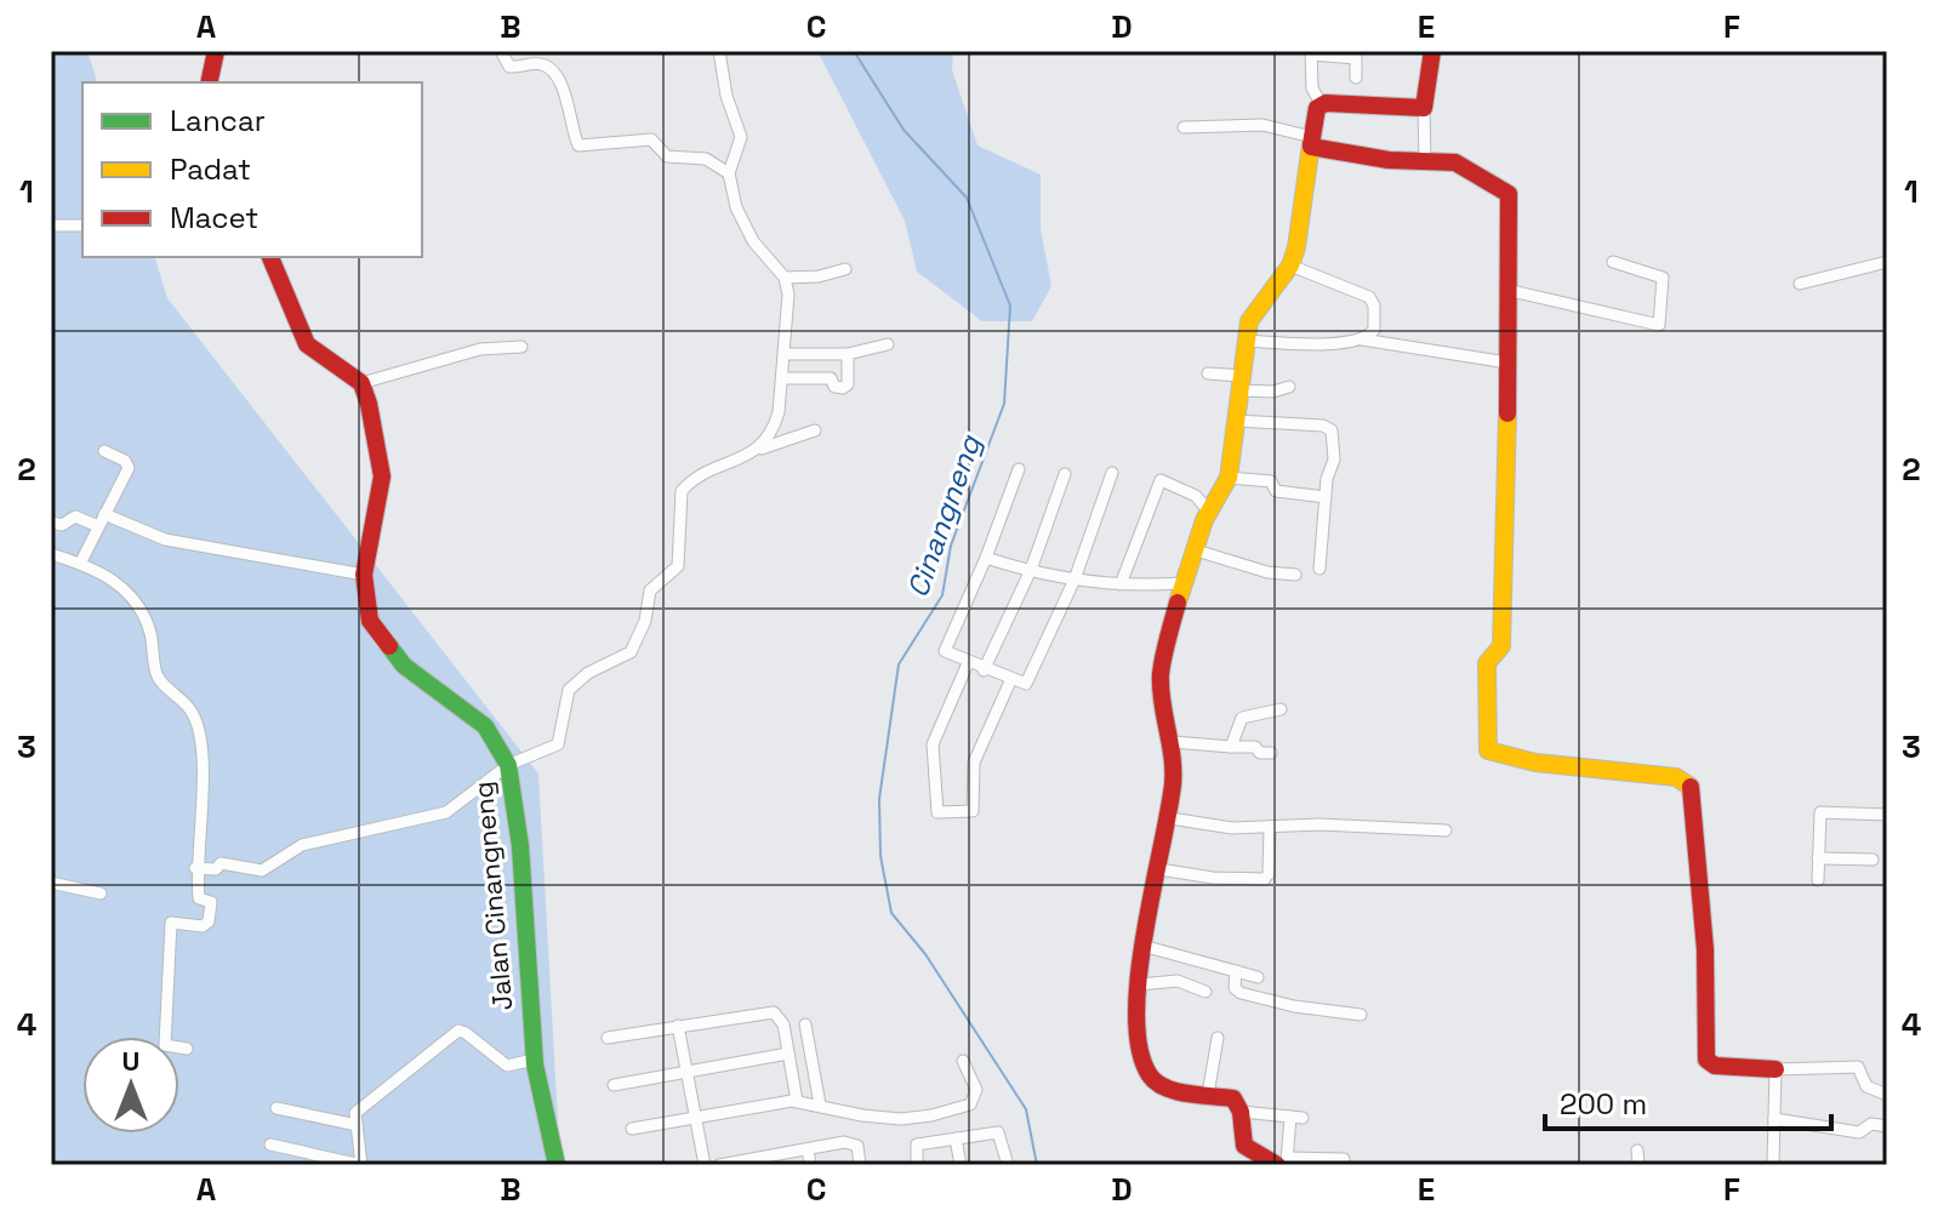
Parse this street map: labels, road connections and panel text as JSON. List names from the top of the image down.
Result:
{
  "streets": {
    "street": ["Jalan Cinangneng"]
  },
  "water": ["Cinangneng"],
  "legend": ["Lancar", "Padat", "Macet"],
  "scale_bar": "200 m",
  "north": "top",
  "grid": {
    "columns": [
      "A",
      "B",
      "C",
      "D",
      "E",
      "F"
    ],
    "rows": [
      "1",
      "2",
      "3",
      "4"
    ]
  }
}
